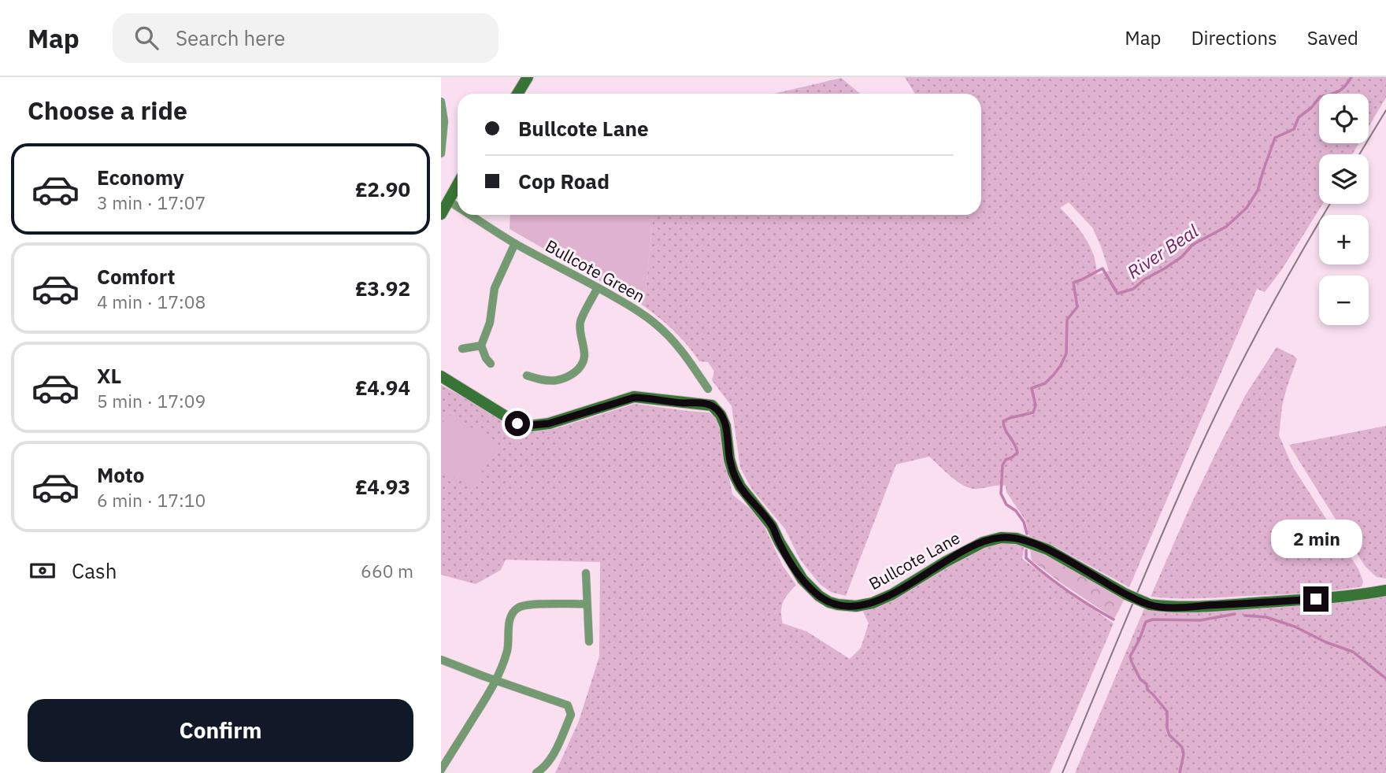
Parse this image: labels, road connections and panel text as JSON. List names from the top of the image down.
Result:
{
  "streets": {
    "street": ["Bullcote Green", "Bullcote Lane"]
  },
  "water": ["River Beal"],
  "page": {
    "header": "Map",
    "search": "Search here",
    "nav": ["Map", "Directions", "Saved"],
    "heading": "Choose a ride",
    "map_buttons": ["+", "−"],
    "banner": ["Bullcote Lane", "Cop Road"],
    "list": [
      {
        "name": "Economy",
        "note": "3 min · 17:07",
        "value": "£2.90"
      },
      {
        "name": "Comfort",
        "note": "4 min · 17:08",
        "value": "£3.92"
      },
      {
        "name": "XL",
        "note": "5 min · 17:09",
        "value": "£4.94"
      },
      {
        "name": "Moto",
        "note": "6 min · 17:10",
        "value": "£4.93"
      }
    ],
    "bubble": "2 min",
    "pay": ["Cash", "660 m"],
    "buttons": "Confirm"
  }
}
